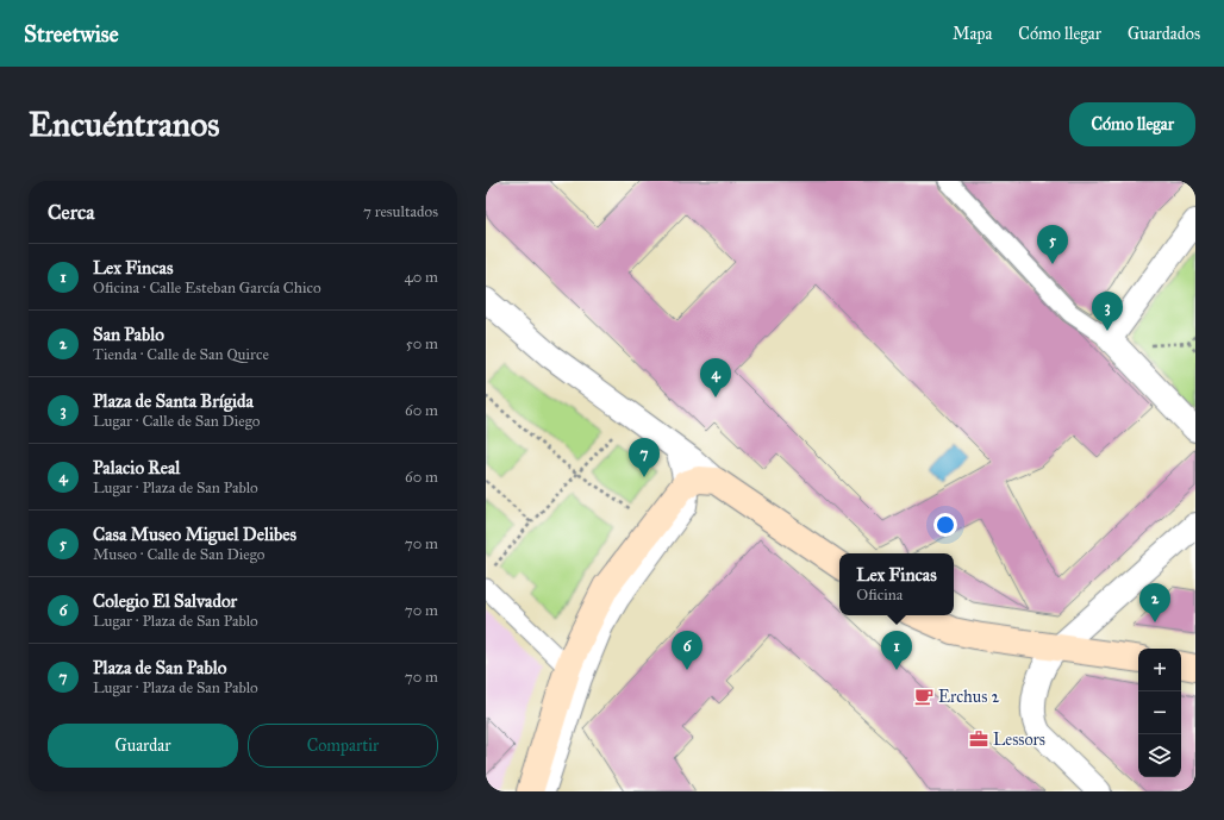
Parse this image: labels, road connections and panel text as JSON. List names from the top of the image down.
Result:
{
  "places": {
    "cafe": ["Erchus 2"],
    "office": ["Lessors"]
  },
  "page": {
    "header": "Streetwise",
    "nav": ["Mapa", "Cómo llegar", "Guardados"],
    "buttons": [
      "Cómo llegar",
      ["Guardar", "Compartir"]
    ],
    "title": "Encuéntranos",
    "heading": ["Cerca", "7 resultados"],
    "pins": [
      "5",
      "3",
      "4",
      "7",
      "2",
      "1",
      "6"
    ],
    "list": [
      {
        "mark": "1",
        "name": "Lex Fincas",
        "note": "Oficina · Calle Esteban García Chico",
        "value": "40 m"
      },
      {
        "mark": "2",
        "name": "San Pablo",
        "note": "Tienda · Calle de San Quirce",
        "value": "50 m"
      },
      {
        "mark": "3",
        "name": "Plaza de Santa Brígida",
        "note": "Lugar · Calle de San Diego",
        "value": "60 m"
      },
      {
        "mark": "4",
        "name": "Palacio Real",
        "note": "Lugar · Plaza de San Pablo",
        "value": "60 m"
      },
      {
        "mark": "5",
        "name": "Casa Museo Miguel Delibes",
        "note": "Museo · Calle de San Diego",
        "value": "70 m"
      },
      {
        "mark": "6",
        "name": "Colegio El Salvador",
        "note": "Lugar · Plaza de San Pablo",
        "value": "70 m"
      },
      {
        "mark": "7",
        "name": "Plaza de San Pablo",
        "note": "Lugar · Plaza de San Pablo",
        "value": "70 m"
      }
    ],
    "popup": ["Lex Fincas", "Oficina"],
    "map_buttons": ["+", "−"]
  }
}
